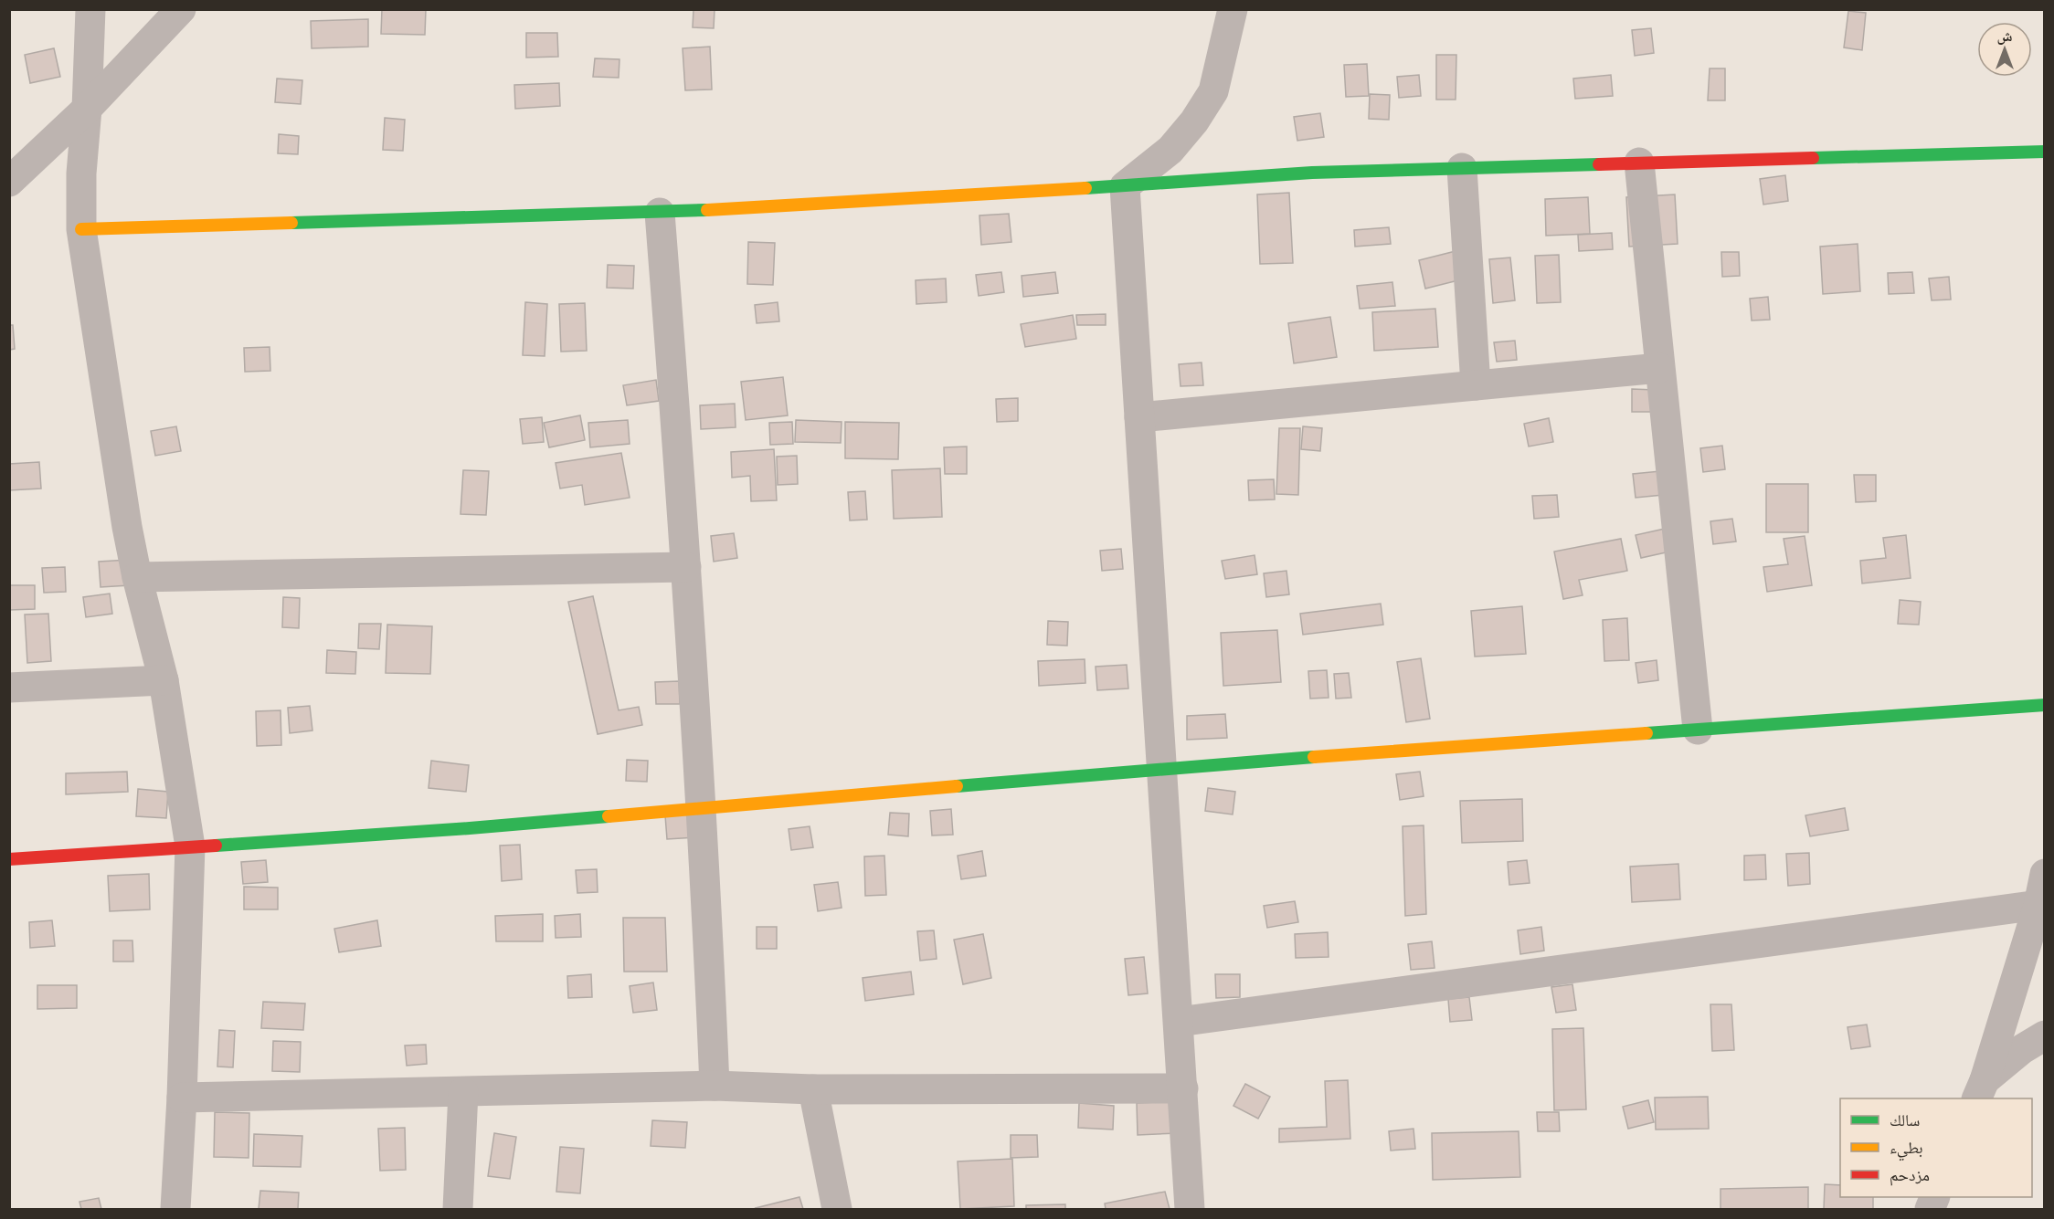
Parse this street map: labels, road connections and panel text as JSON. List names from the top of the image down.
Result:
{
  "legend": ["سالك", "بطيء", "مزدحم"],
  "north": "top"
}
